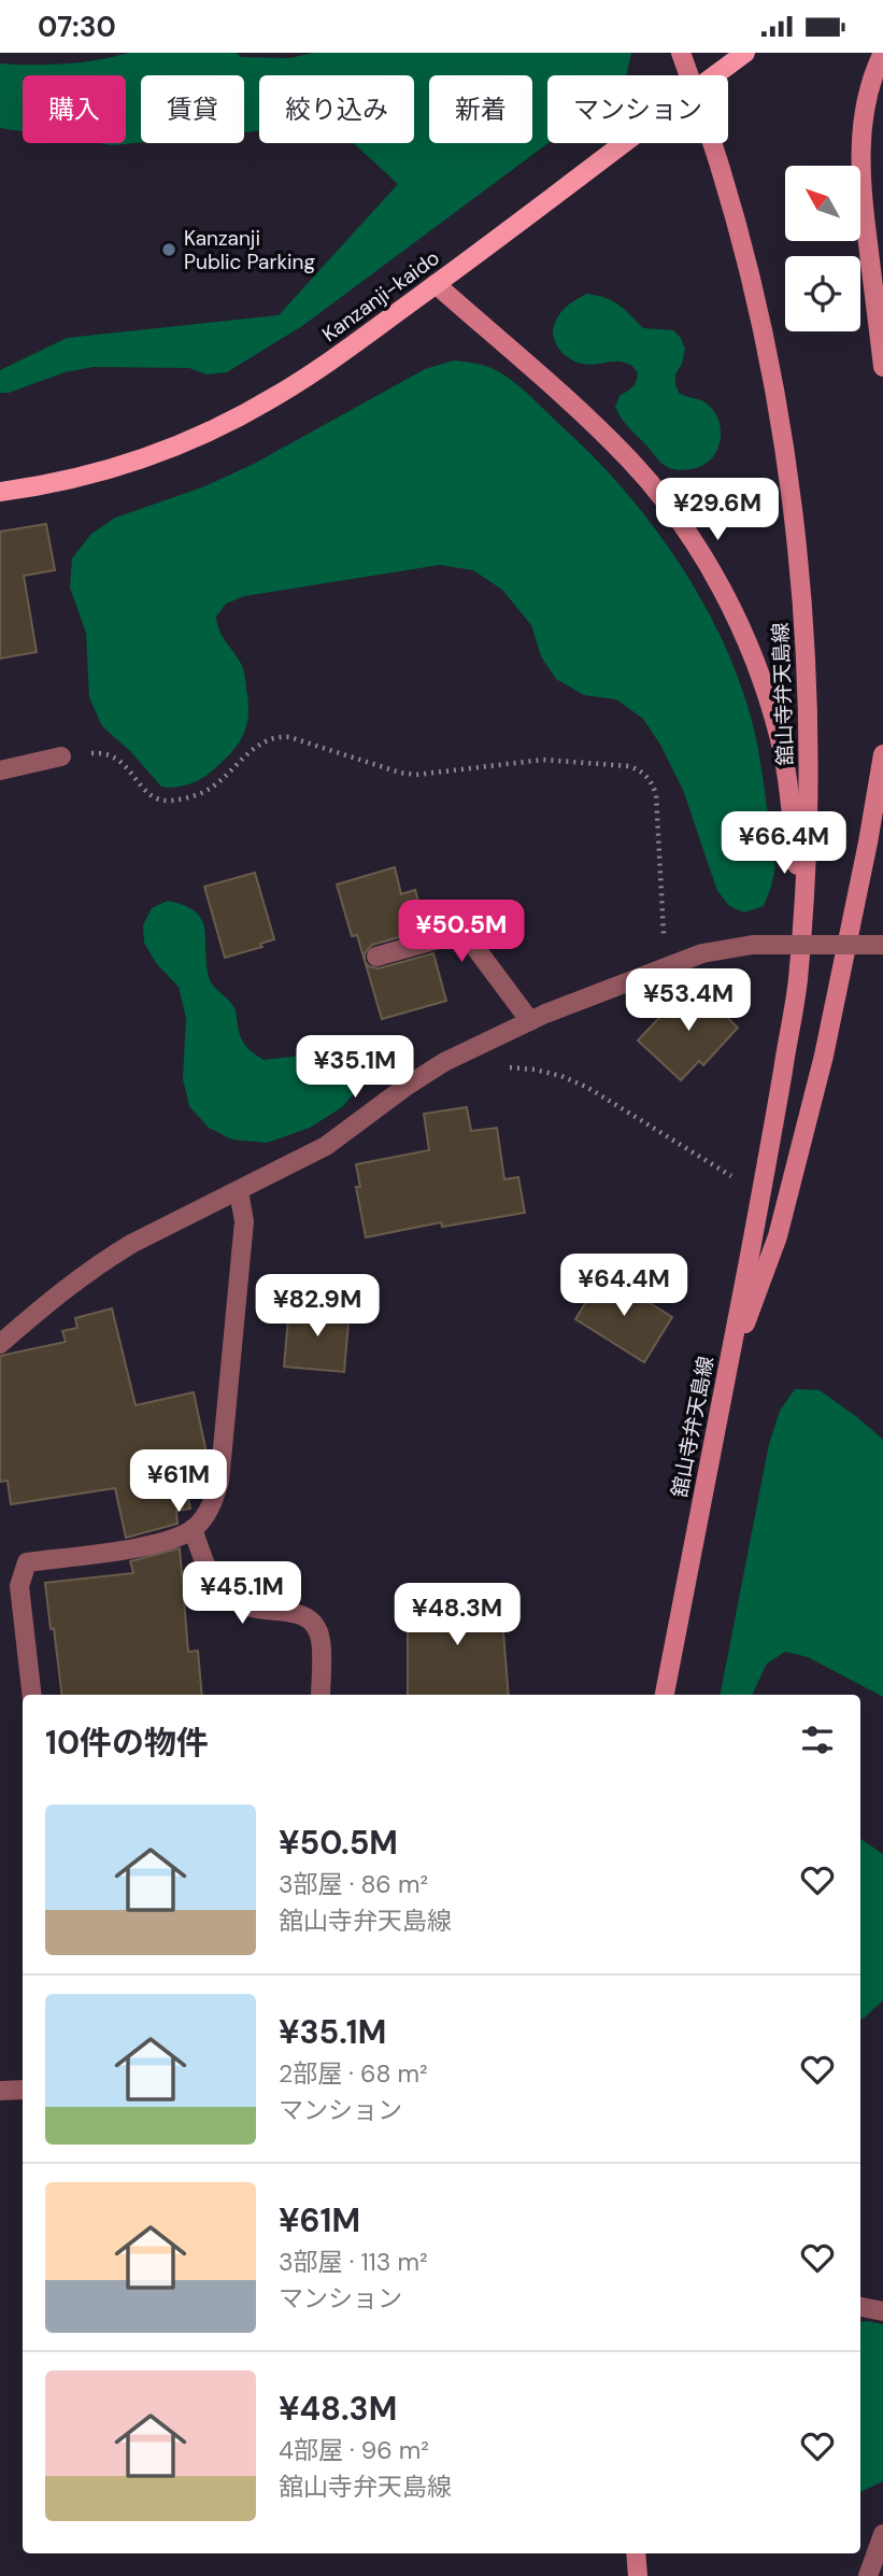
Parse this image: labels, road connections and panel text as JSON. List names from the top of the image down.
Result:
{
  "streets": {
    "main road": ["Kanzanji-kaido", "舘山寺弁天島線"]
  },
  "places": ["Kanzanji Public Parking"],
  "north": "top left",
  "page": {
    "status": "07:30",
    "chip": [
      "購入",
      "賃貸",
      "絞り込み",
      "新着",
      "マンション"
    ],
    "price": [
      "¥29.6M",
      "¥66.4M",
      "¥50.5M",
      "¥53.4M",
      "¥35.1M",
      "¥64.4M",
      "¥82.9M",
      "¥61M",
      "¥45.1M",
      "¥48.3M"
    ],
    "heading": "10件の物件",
    "list": [
      {
        "name": "¥50.5M",
        "note": "3部屋 · 86 m² · 舘山寺弁天島線"
      },
      {
        "name": "¥35.1M",
        "note": "2部屋 · 68 m² · マンション"
      },
      {
        "name": "¥61M",
        "note": "3部屋 · 113 m² · マンション"
      },
      {
        "name": "¥48.3M",
        "note": "4部屋 · 96 m² · 舘山寺弁天島線"
      }
    ]
  }
}
